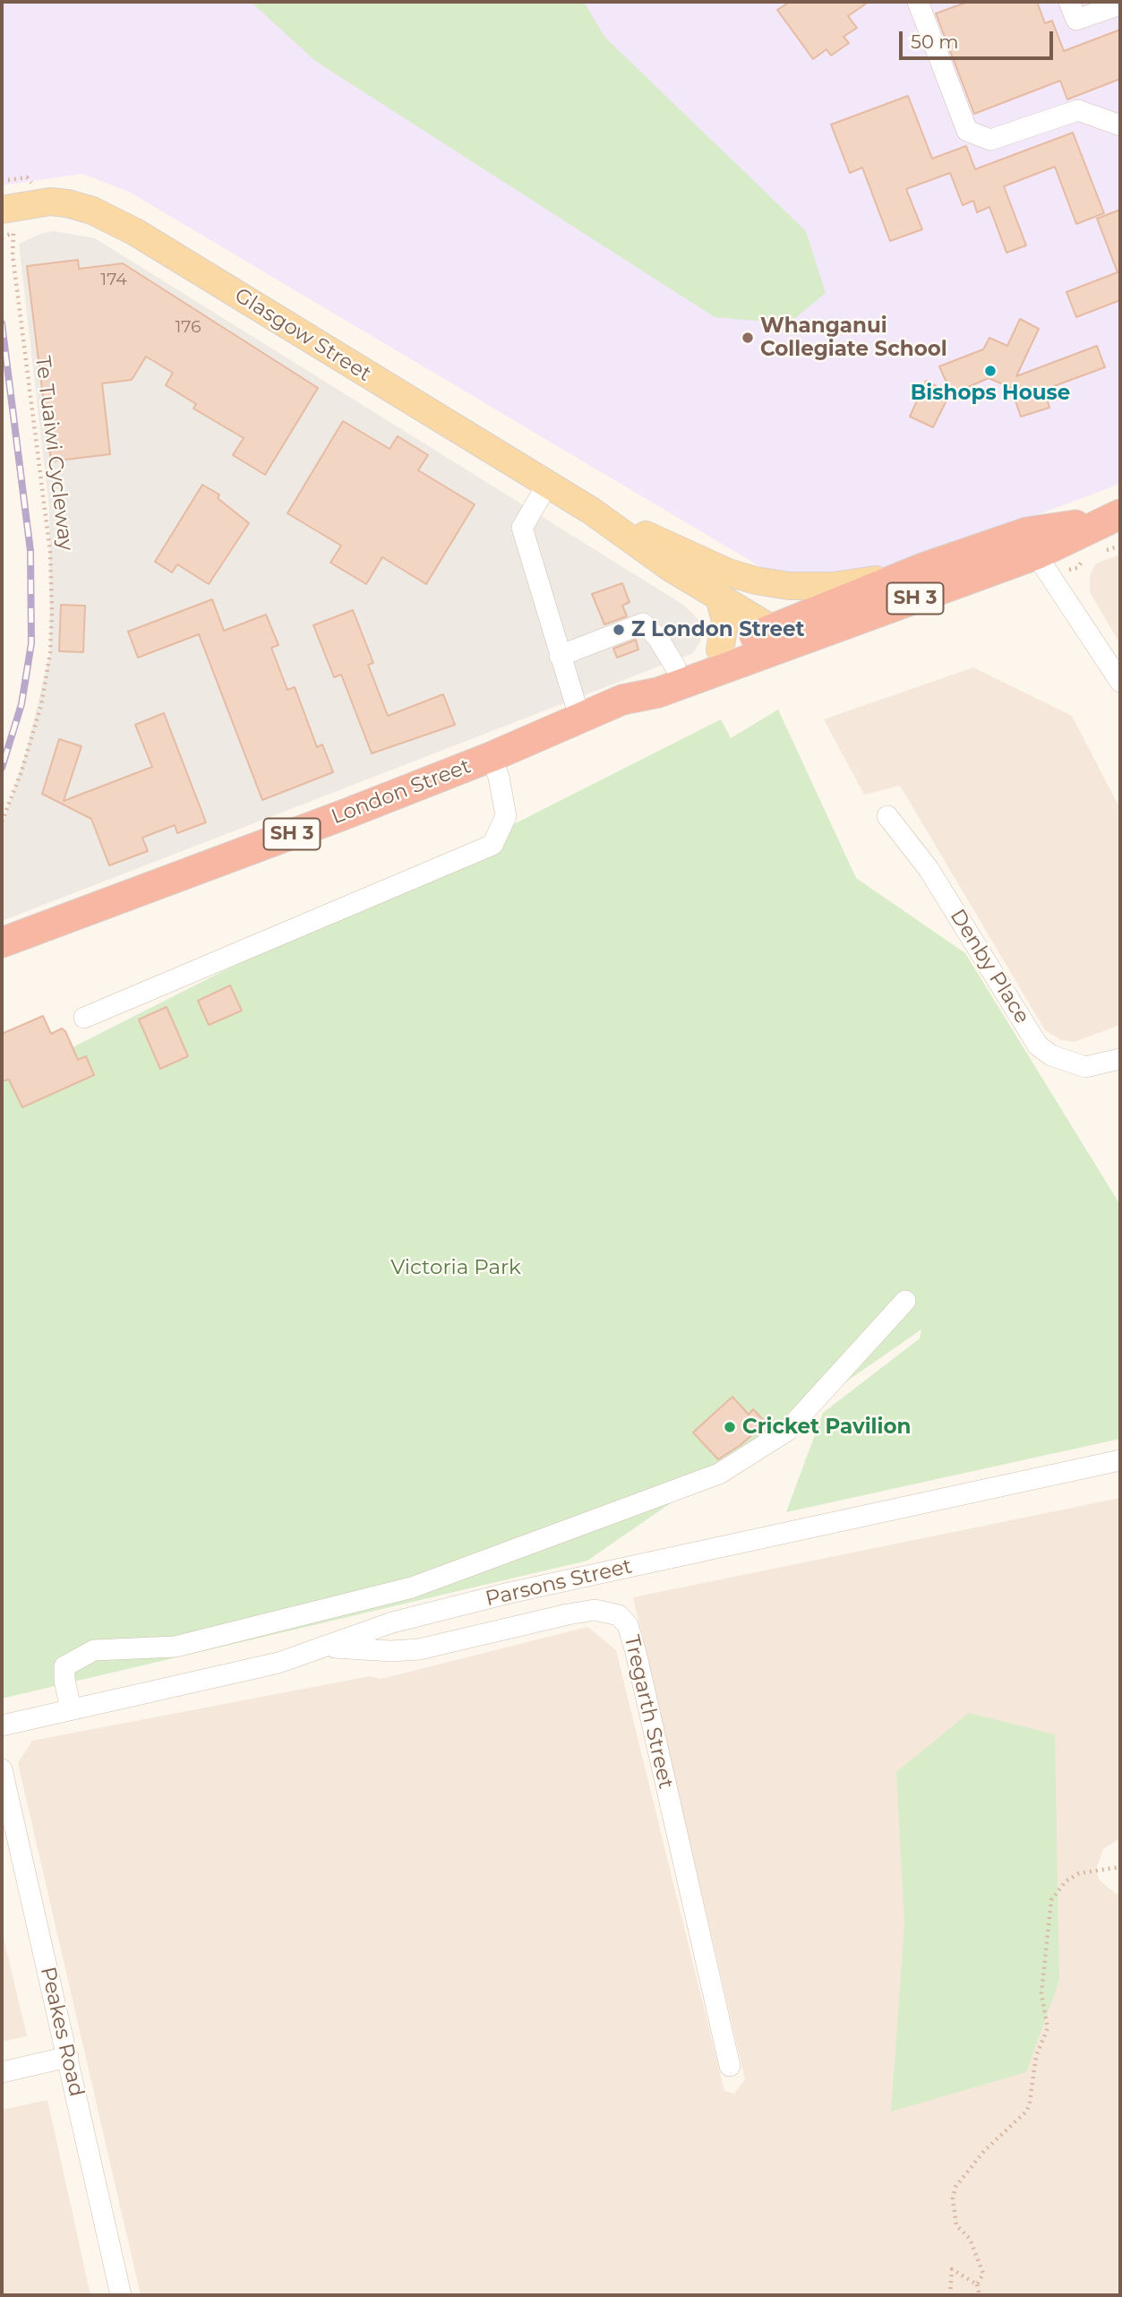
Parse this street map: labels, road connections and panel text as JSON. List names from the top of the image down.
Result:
{
  "streets": {
    "highway": ["SH 3", "London Street"],
    "main road": ["Glasgow Street"],
    "street": [
      "Denby Place",
      "Parsons Street",
      "Tregarth Street",
      "Peakes Road"
    ],
    "path": ["Te Tuaiwi Cycleway"]
  },
  "crossings": [
    ["Glasgow Street", "Te Tuaiwi Cycleway"],
    ["Glasgow Street", "London Street"],
    ["Parsons Street", "Tregarth Street"]
  ],
  "parks": ["Victoria Park"],
  "places": [
    "Whanganui Collegiate School",
    "Bishops House",
    "Z London Street",
    "Cricket Pavilion"
  ],
  "house_numbers": ["174", "176"],
  "scale_bar": "50 m"
}
